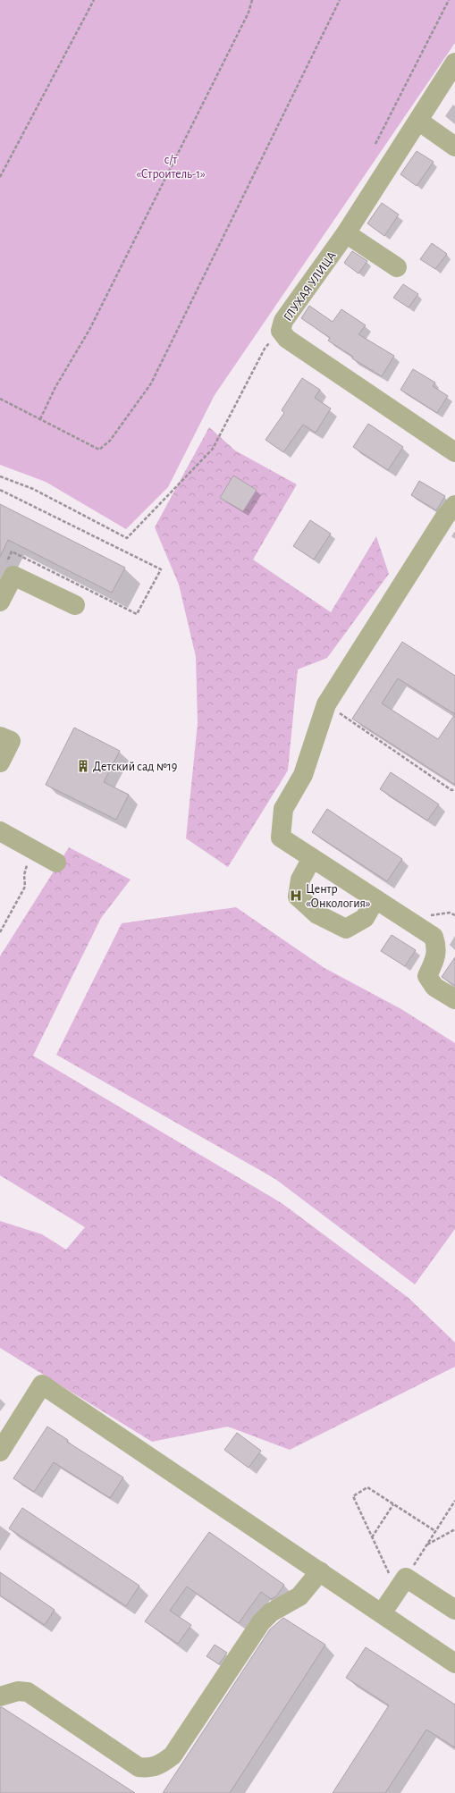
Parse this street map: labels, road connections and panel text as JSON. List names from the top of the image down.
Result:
{
  "streets": {
    "street": ["ГЛУХАЯ УЛИЦА"]
  },
  "parks": ["с/т «Строитель-1»"],
  "places": {
    "building": ["Детский сад №19"],
    "hospital": ["Центр «Онкология»"]
  }
}
